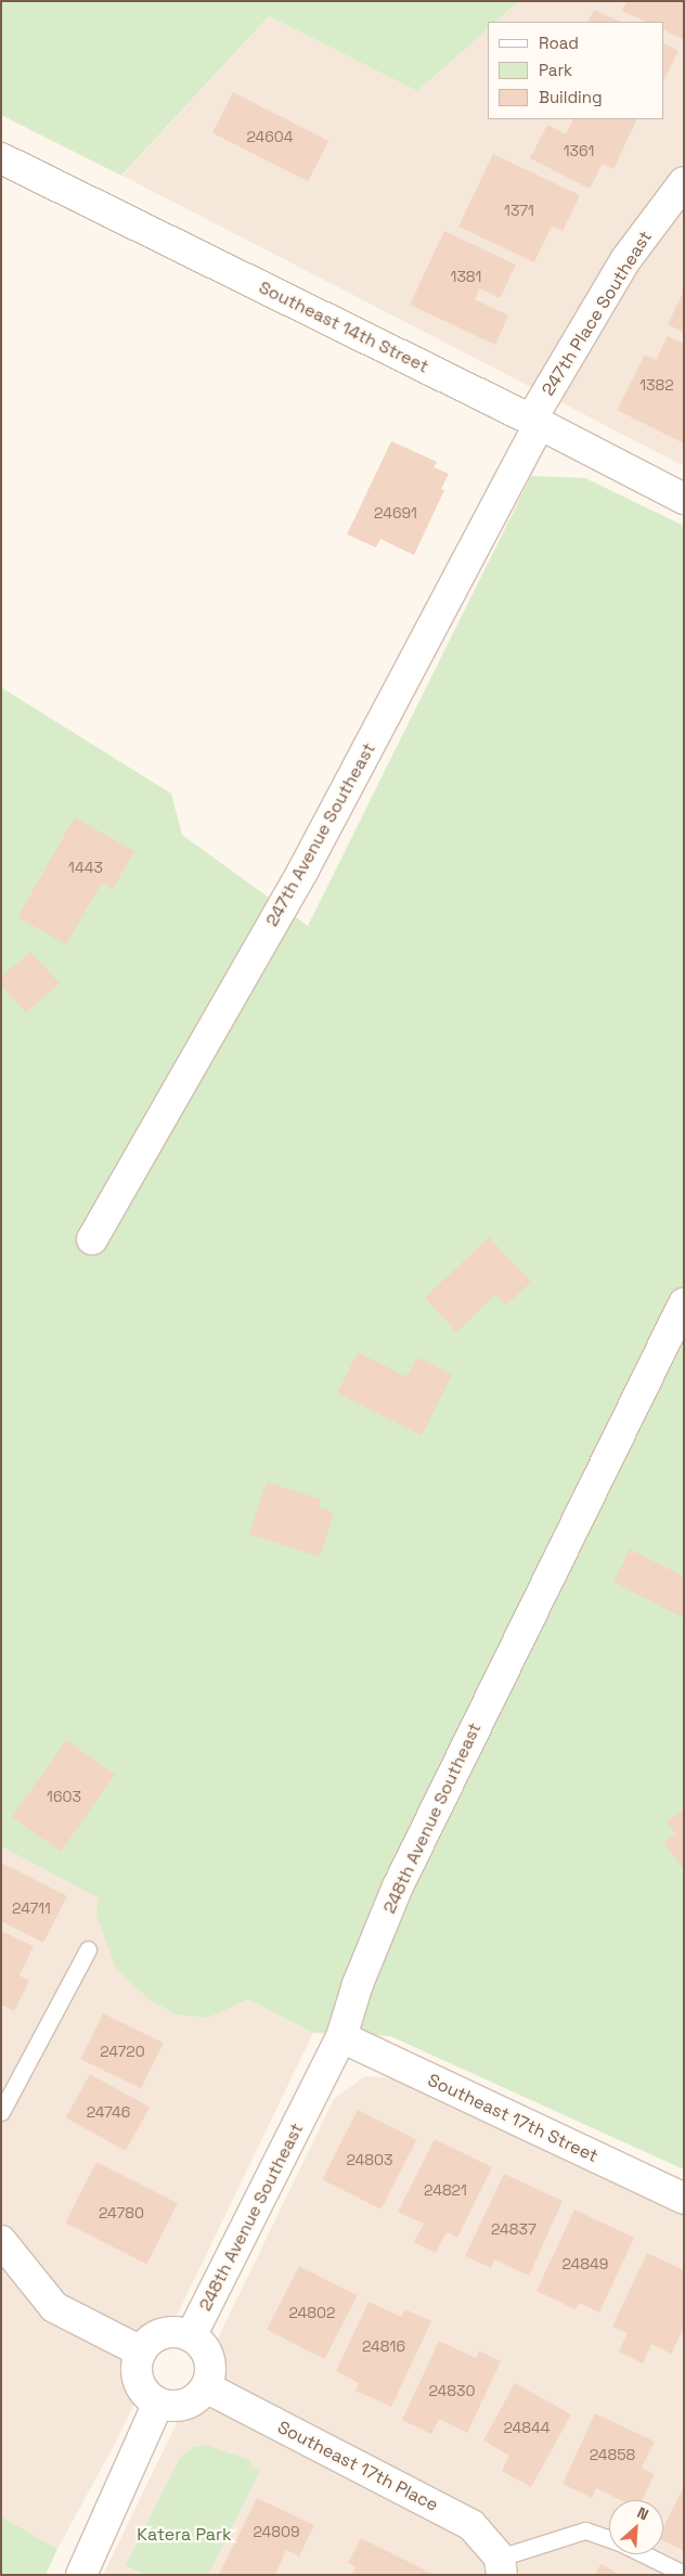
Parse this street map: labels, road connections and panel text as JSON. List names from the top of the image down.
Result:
{
  "streets": {
    "street": [
      "247th Place Southeast",
      "Southeast 14th Street",
      "247th Avenue Southeast",
      "248th Avenue Southeast",
      "Southeast 17th Street",
      "Southeast 17th Place"
    ]
  },
  "crossings": [
    ["247th Place Southeast", "Southeast 14th Street"],
    ["247th Place Southeast", "247th Avenue Southeast"],
    ["Southeast 14th Street", "247th Avenue Southeast"],
    ["248th Avenue Southeast", "Southeast 17th Street"],
    ["248th Avenue Southeast", "Southeast 17th Place"]
  ],
  "parks": ["Katera Park"],
  "house_numbers": [
    "24604",
    "1361",
    "1371",
    "1381",
    "1382",
    "24691",
    "1443",
    "1603",
    "24711",
    "24720",
    "24746",
    "24803",
    "24821",
    "24780",
    "24837",
    "24849",
    "24802",
    "24816",
    "24830",
    "24844",
    "24858",
    "24809"
  ],
  "legend": ["Road", "Park", "Building"],
  "north": "top right"
}
